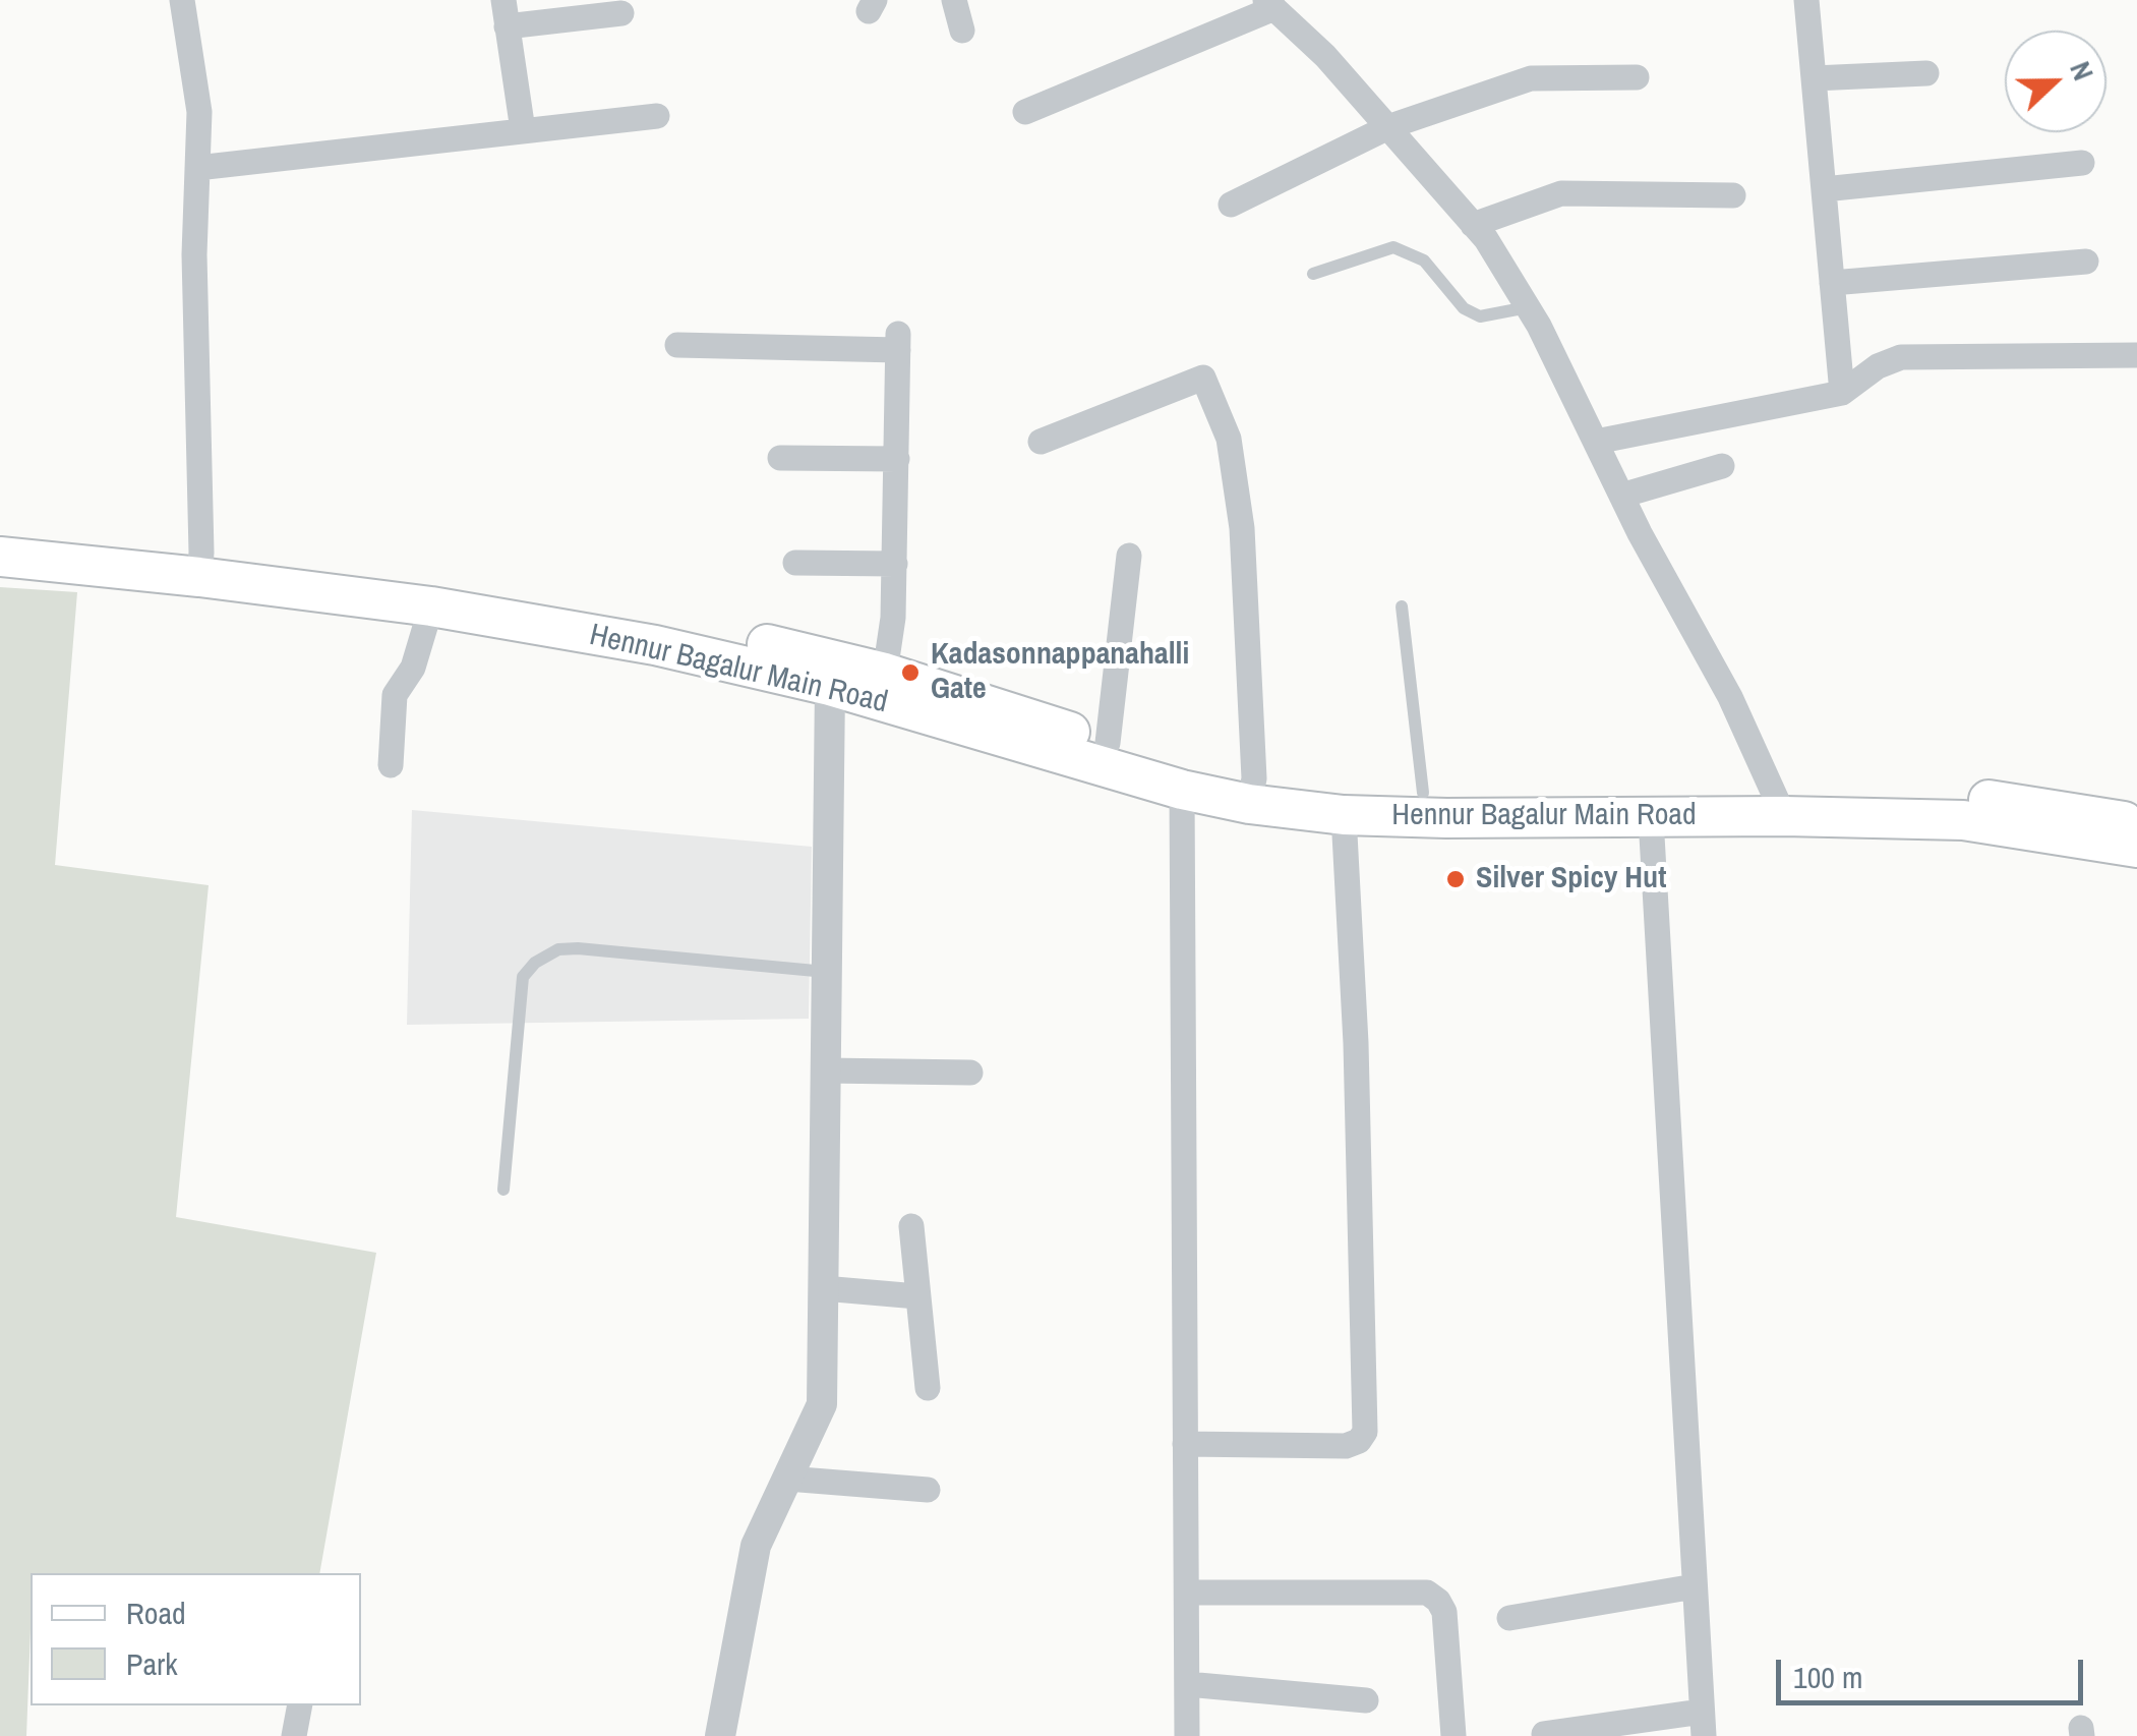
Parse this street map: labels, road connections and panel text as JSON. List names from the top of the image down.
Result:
{
  "streets": {
    "main road": ["Hennur Bagalur Main Road"]
  },
  "places": ["Kadasonnappanahalli Gate", "Silver Spicy Hut"],
  "legend": ["Road", "Park"],
  "scale_bar": "100 m",
  "north": "right"
}
